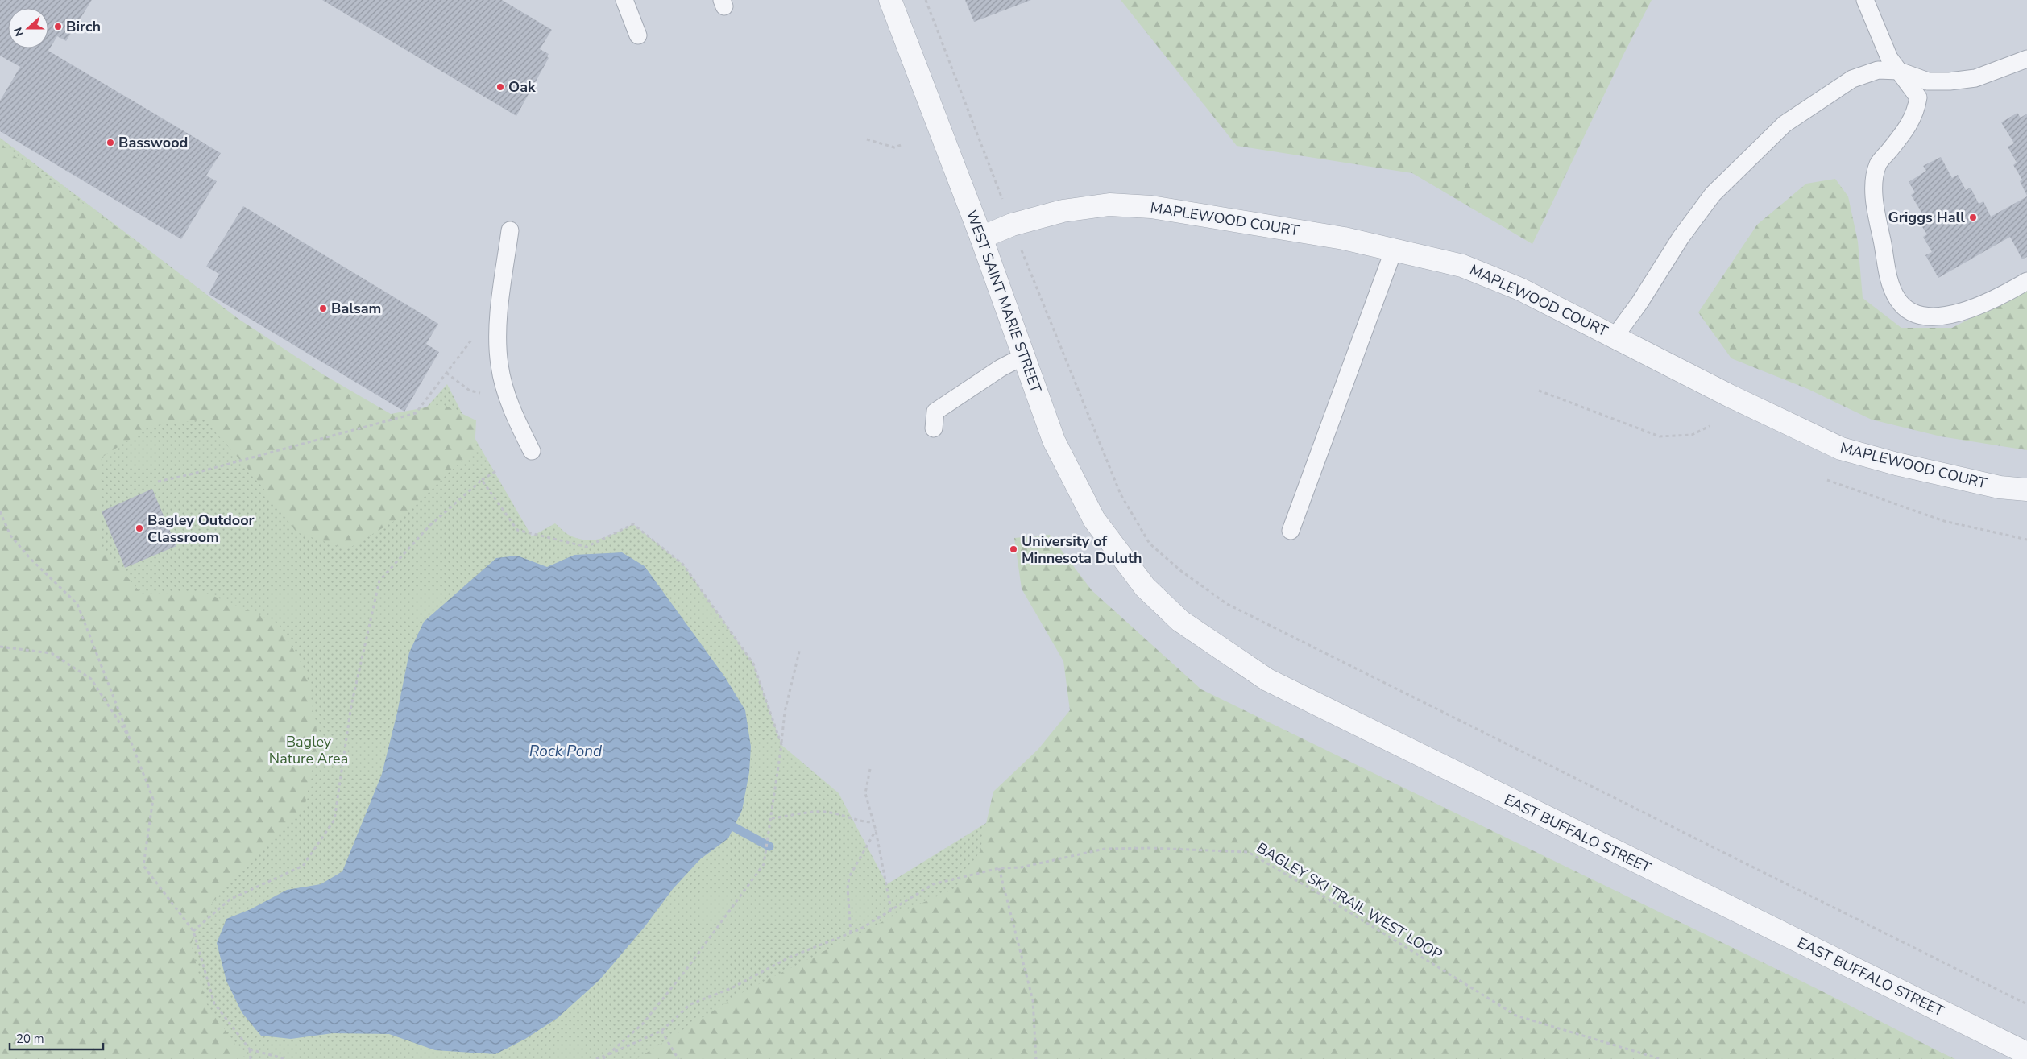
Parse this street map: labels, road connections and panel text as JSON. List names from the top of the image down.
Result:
{
  "streets": {
    "street": ["MAPLEWOOD COURT", "WEST SAINT MARIE STREET", "EAST BUFFALO STREET"],
    "path": ["BAGLEY SKI TRAIL WEST LOOP"]
  },
  "crossings": [
    ["MAPLEWOOD COURT", "WEST SAINT MARIE STREET"],
    ["WEST SAINT MARIE STREET", "EAST BUFFALO STREET"]
  ],
  "water": ["Rock Pond"],
  "parks": ["Bagley Nature Area"],
  "places": [
    "Birch",
    "Oak",
    "Basswood",
    "Griggs Hall",
    "Balsam",
    "Bagley Outdoor Classroom",
    "University of Minnesota Duluth"
  ],
  "scale_bar": "20 m",
  "north": "left"
}
